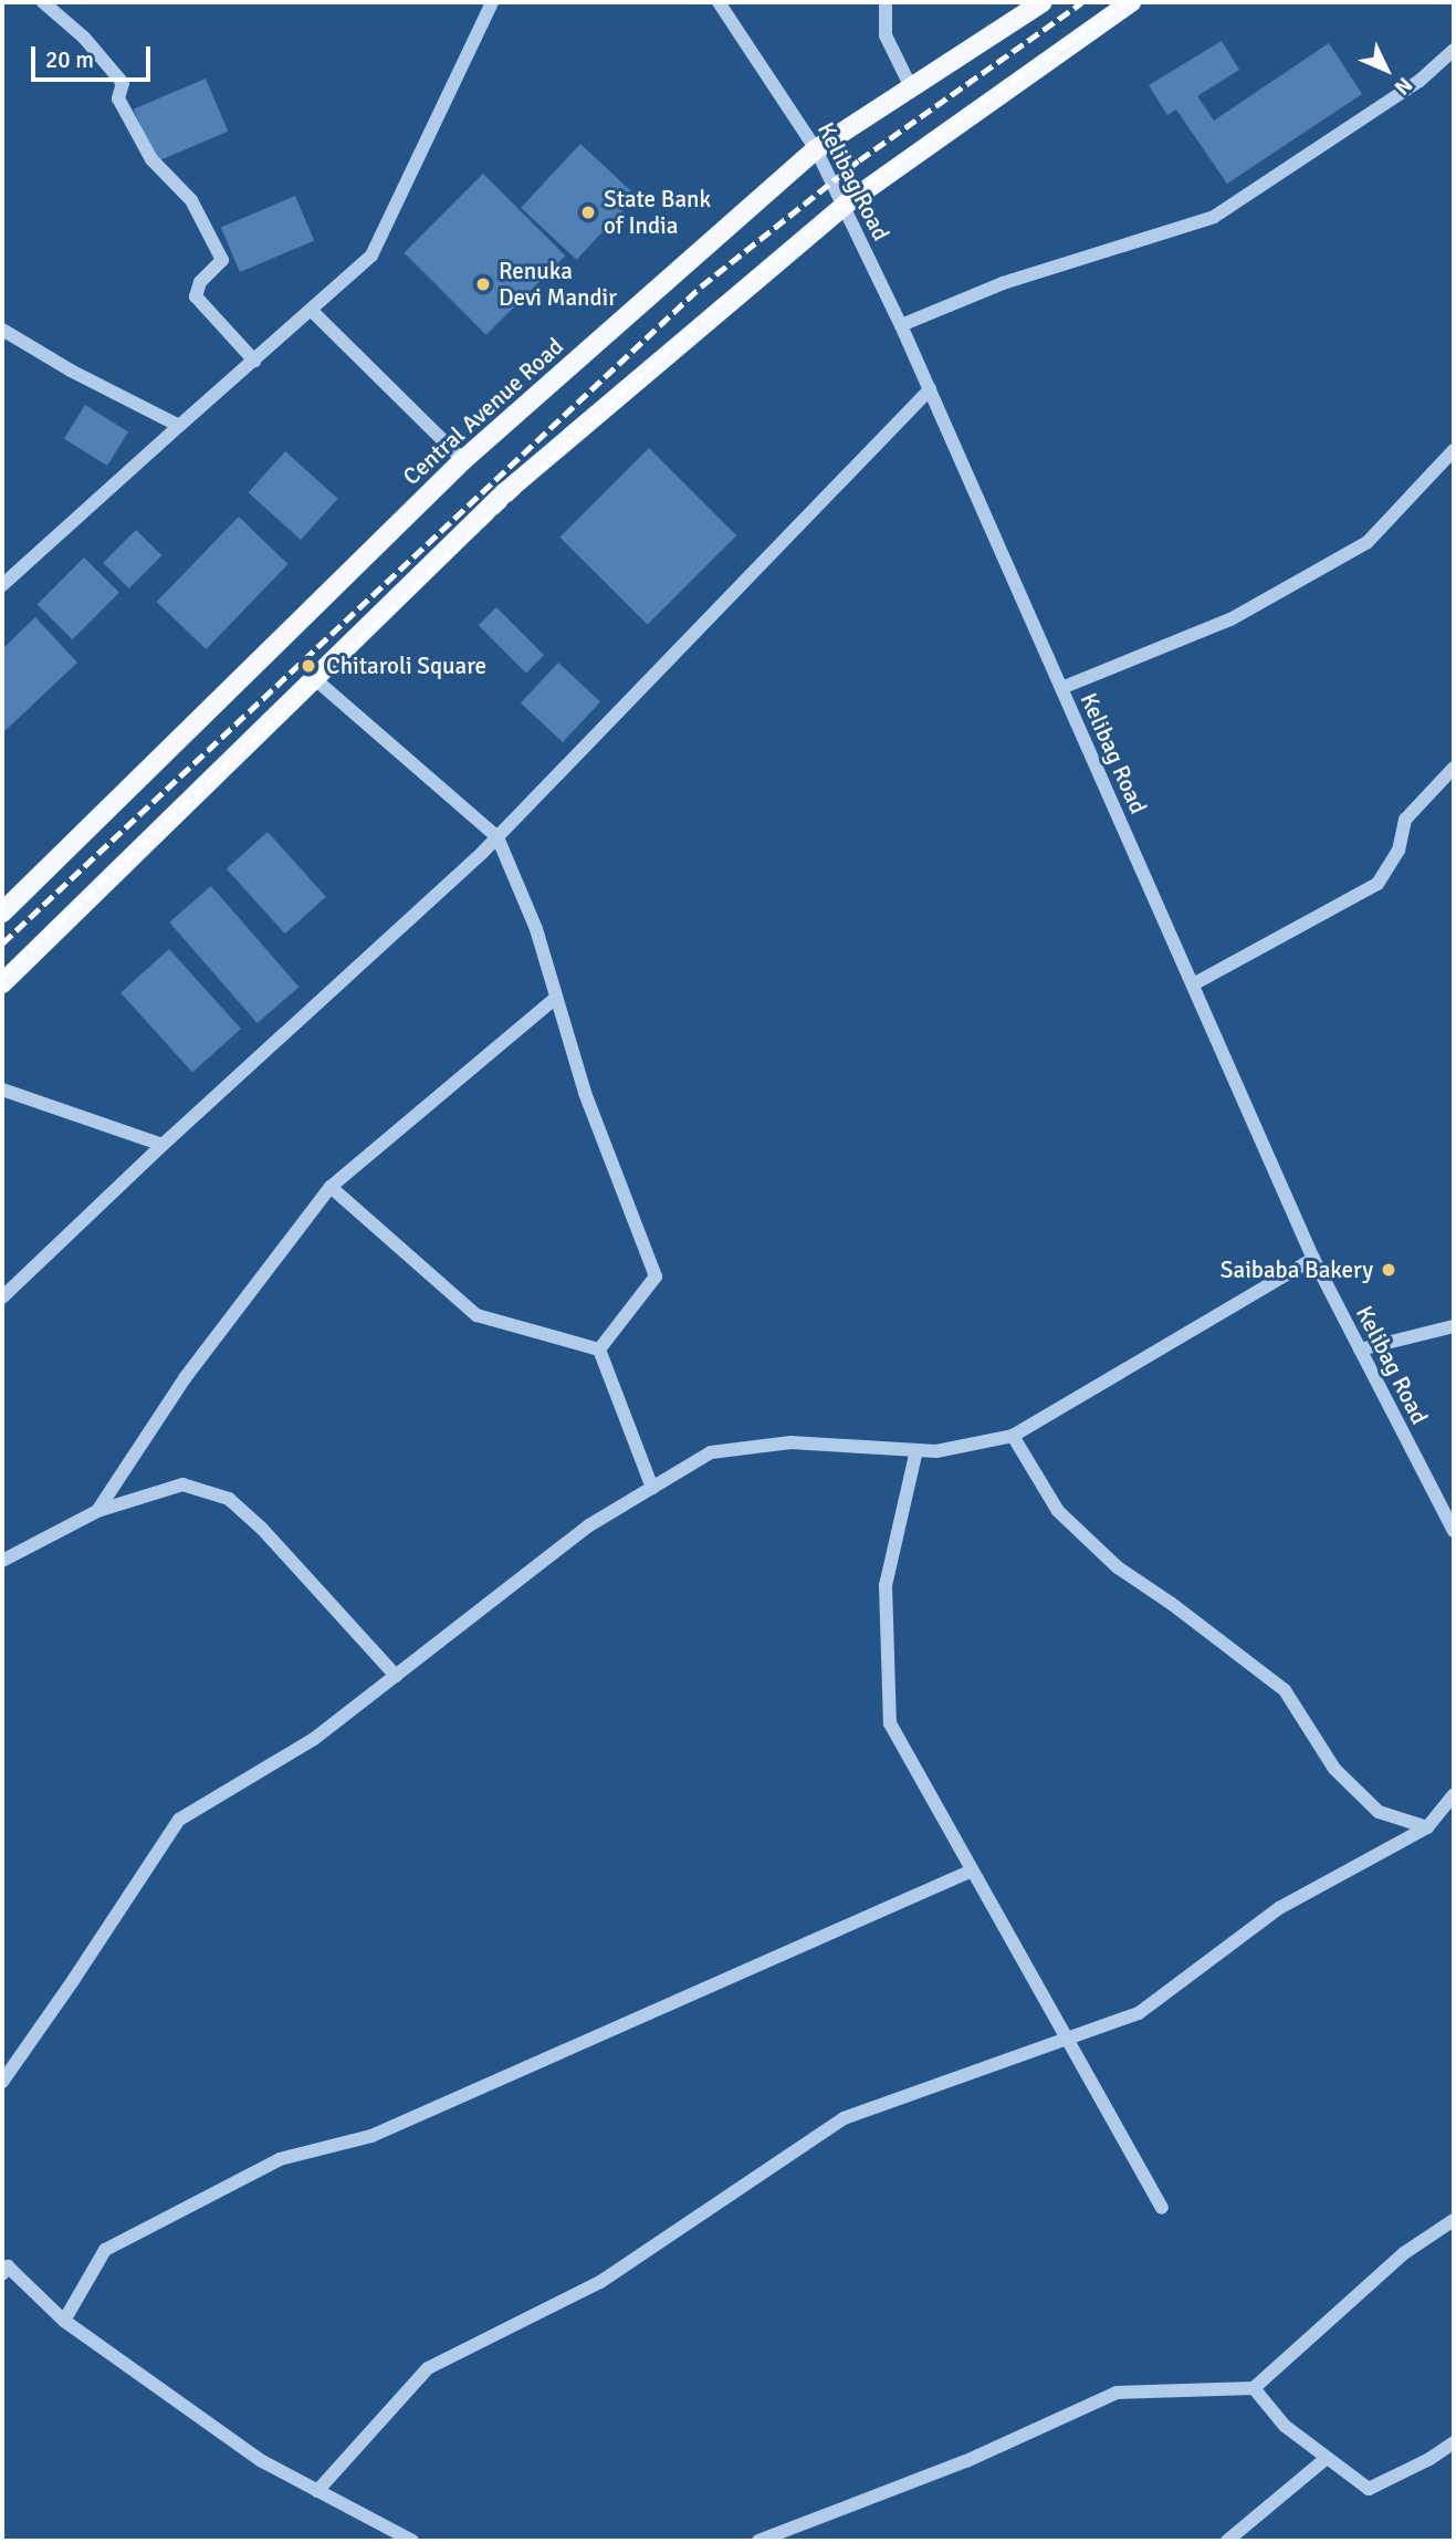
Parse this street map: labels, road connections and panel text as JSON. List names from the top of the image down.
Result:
{
  "streets": {
    "main road": ["Central Avenue Road"],
    "street": ["Kelibag Road"]
  },
  "crossings": [
    ["Kelibag Road", "Central Avenue Road"]
  ],
  "places": [
    "State Bank of India",
    "Renuka Devi Mandir",
    "Chitaroli Square",
    "Saibaba Bakery"
  ],
  "scale_bar": "20 m",
  "north": "bottom right"
}
